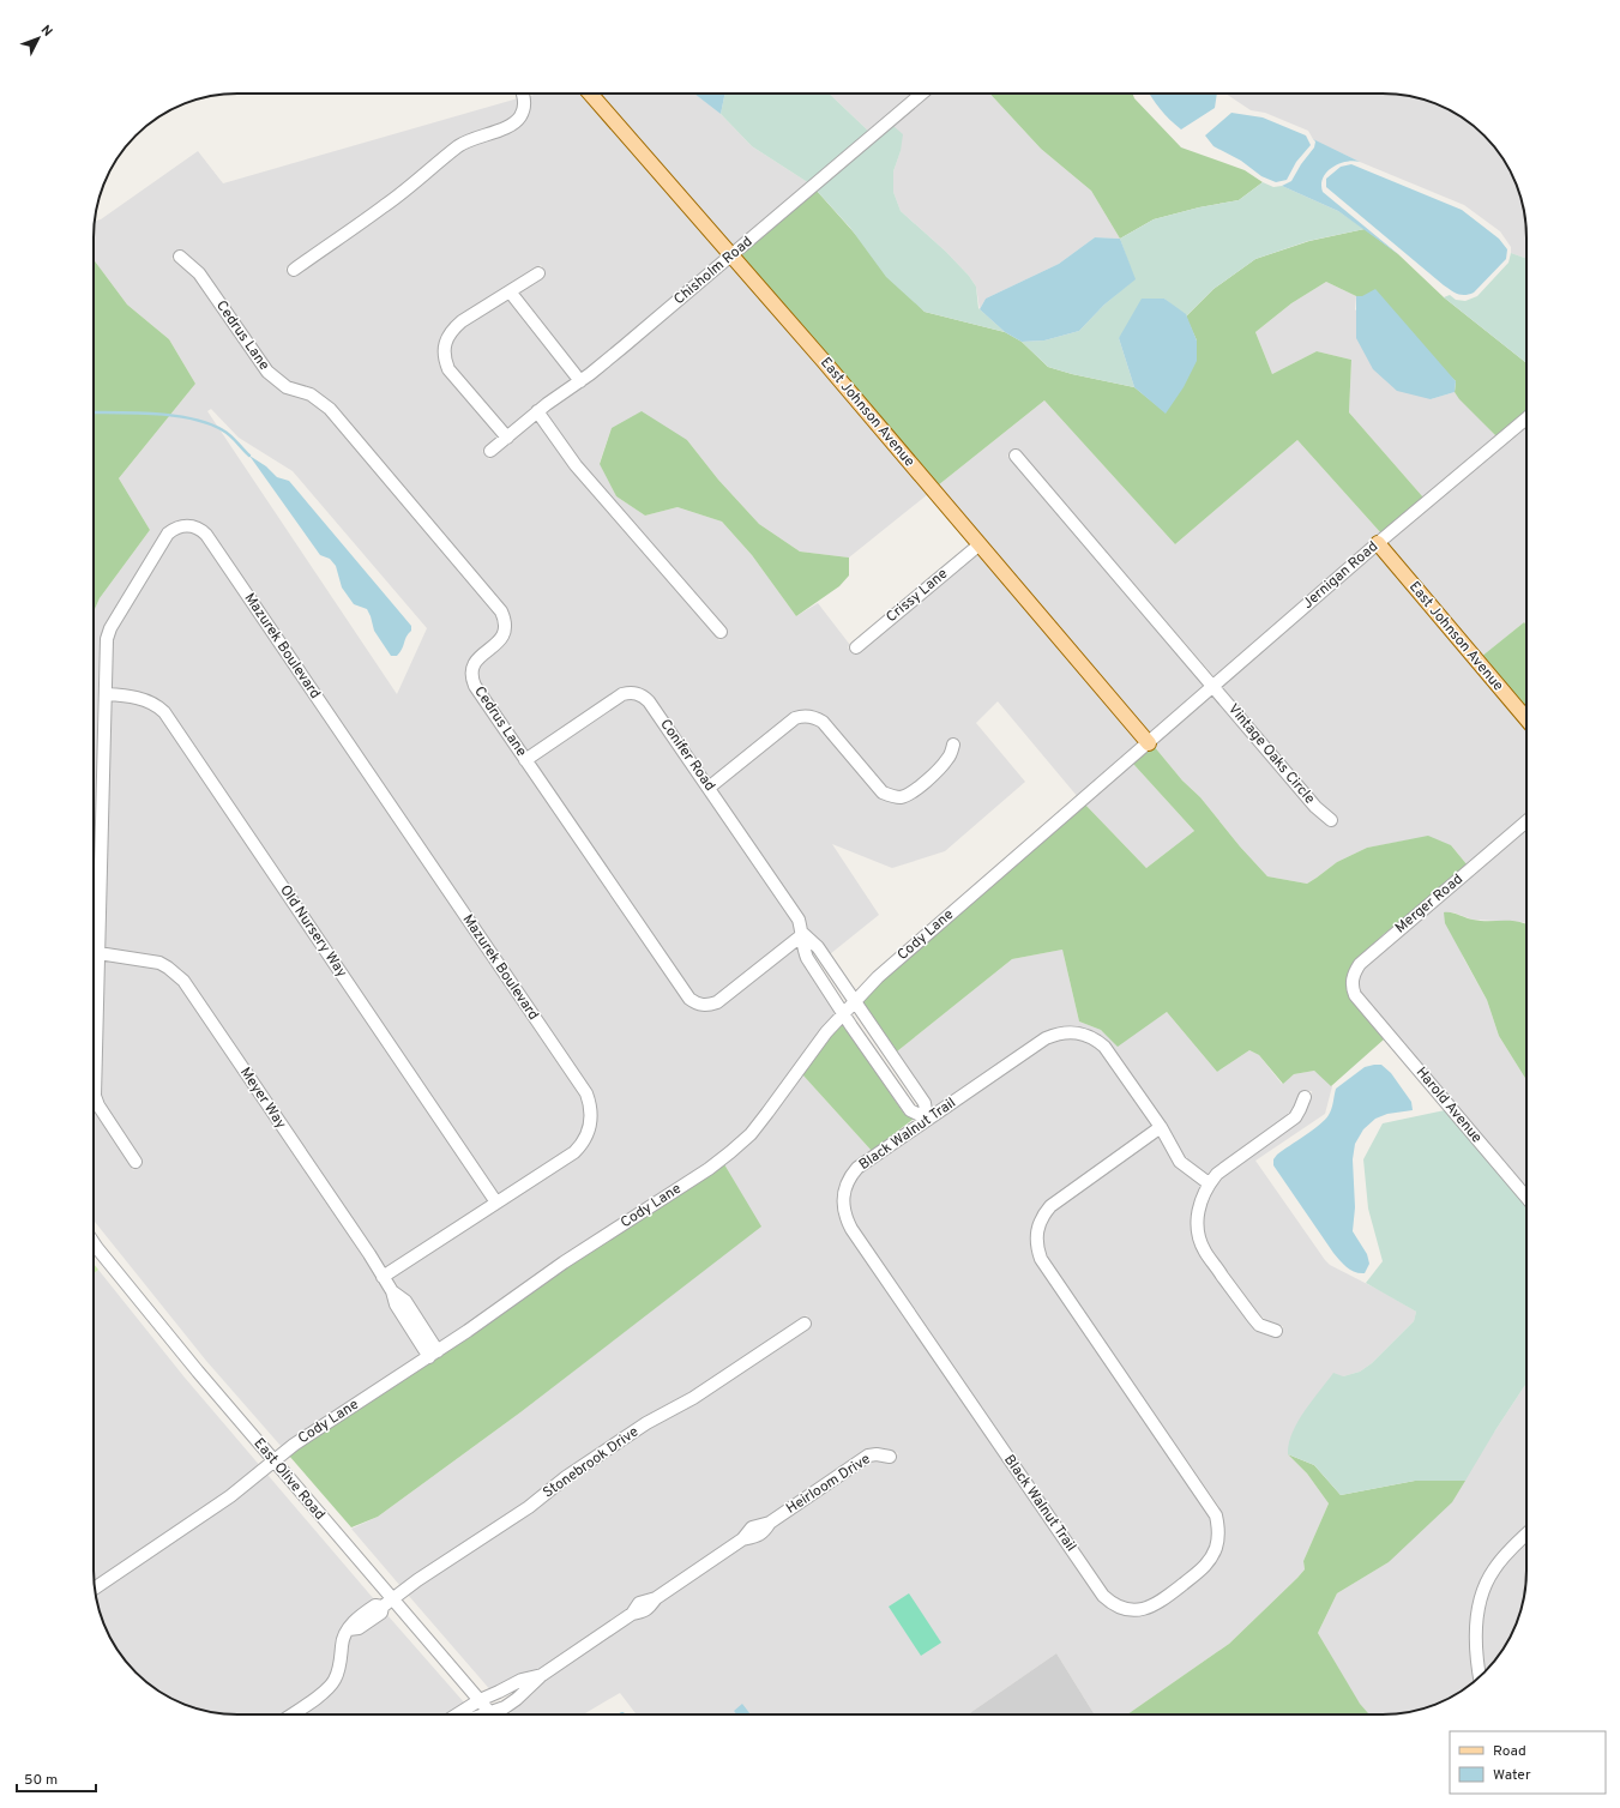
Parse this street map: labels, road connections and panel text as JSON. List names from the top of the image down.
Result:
{
  "streets": {
    "main road": ["East Johnson Avenue"],
    "street": [
      "Chisholm Road",
      "Cedrus Lane",
      "Jernigan Road",
      "Crissy Lane",
      "Mazurek Boulevard",
      "Vintage Oaks Circle",
      "Conifer Road",
      "Merger Road",
      "Old Nursery Way",
      "Cody Lane",
      "Meyer Way",
      "Harold Avenue",
      "Black Walnut Trail",
      "Stonebrook Drive",
      "East Olive Road",
      "Heirloom Drive"
    ]
  },
  "crossings": [
    ["Chisholm Road", "East Johnson Avenue"],
    ["Cedrus Lane", "Conifer Road"],
    ["East Johnson Avenue", "Jernigan Road"],
    ["East Johnson Avenue", "Crissy Lane"],
    ["East Johnson Avenue", "Cody Lane"],
    ["Jernigan Road", "Vintage Oaks Circle"],
    ["Jernigan Road", "Cody Lane"],
    ["Mazurek Boulevard", "Old Nursery Way"],
    ["Mazurek Boulevard", "Meyer Way"],
    ["Conifer Road", "Cody Lane"],
    ["Conifer Road", "Black Walnut Trail"],
    ["Merger Road", "Harold Avenue"],
    ["Cody Lane", "Meyer Way"],
    ["Cody Lane", "East Olive Road"],
    ["Stonebrook Drive", "East Olive Road"],
    ["East Olive Road", "Heirloom Drive"]
  ],
  "legend": ["Road", "Water"],
  "scale_bar": "50 m",
  "north": "top right"
}
